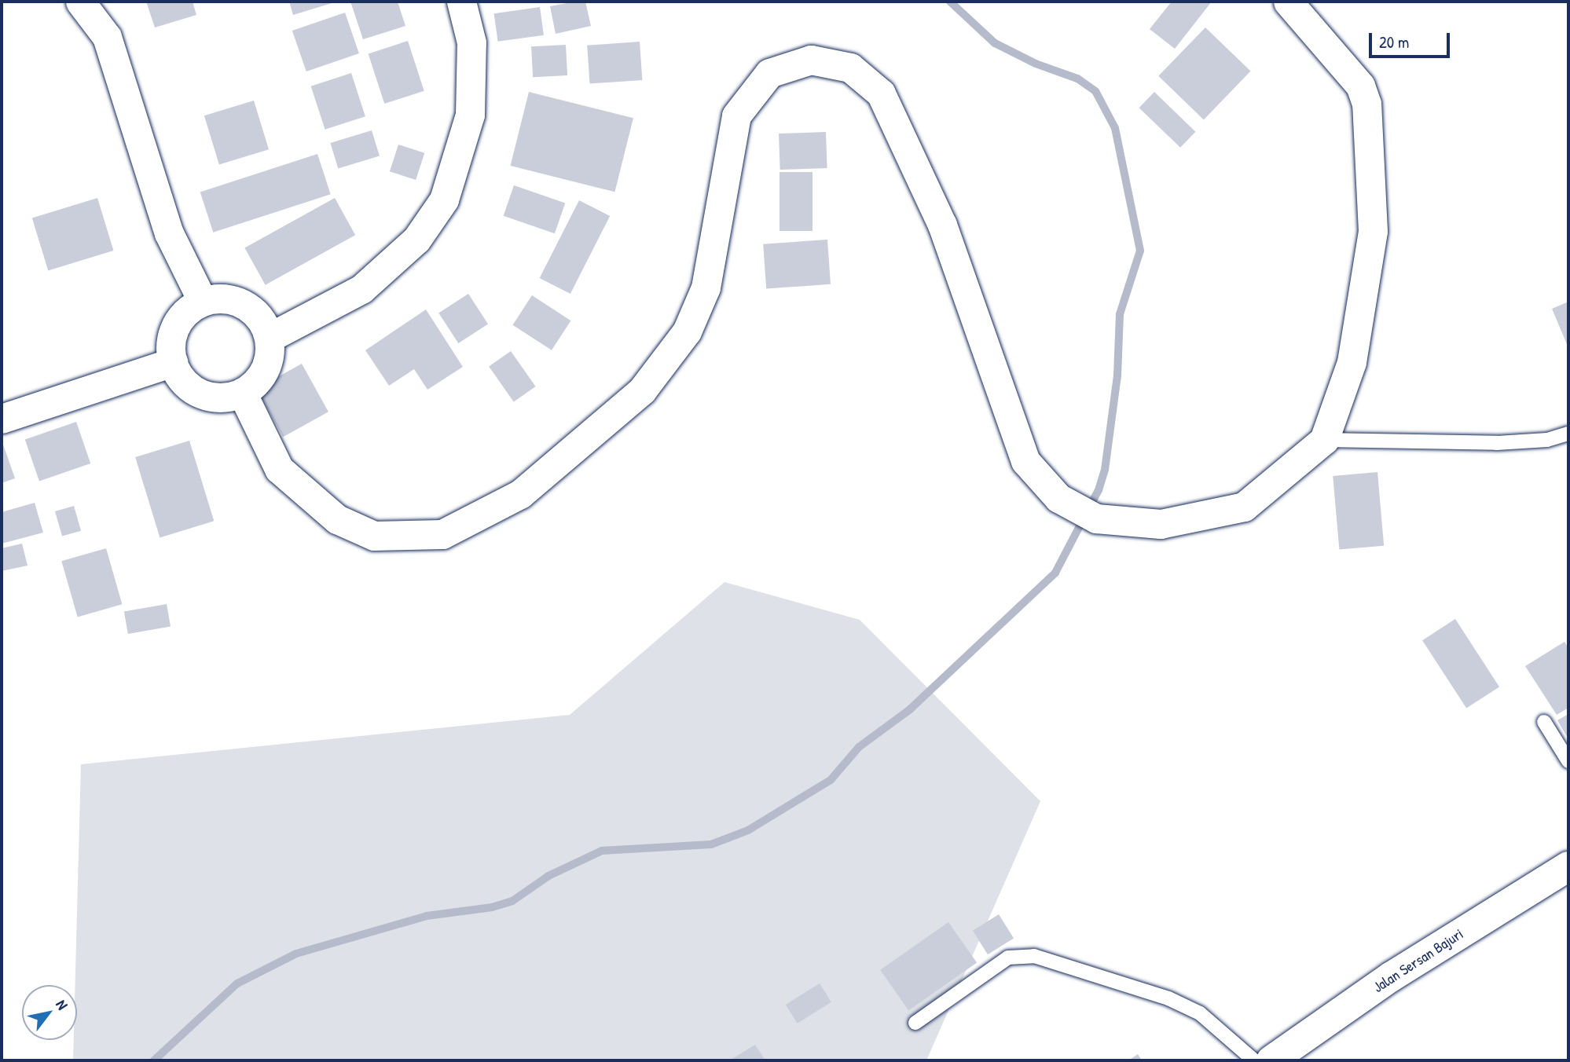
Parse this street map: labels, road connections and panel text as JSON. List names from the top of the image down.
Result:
{
  "streets": {
    "main road": ["Jalan Sersan Bajuri"]
  },
  "scale_bar": "20 m",
  "north": "top right"
}
